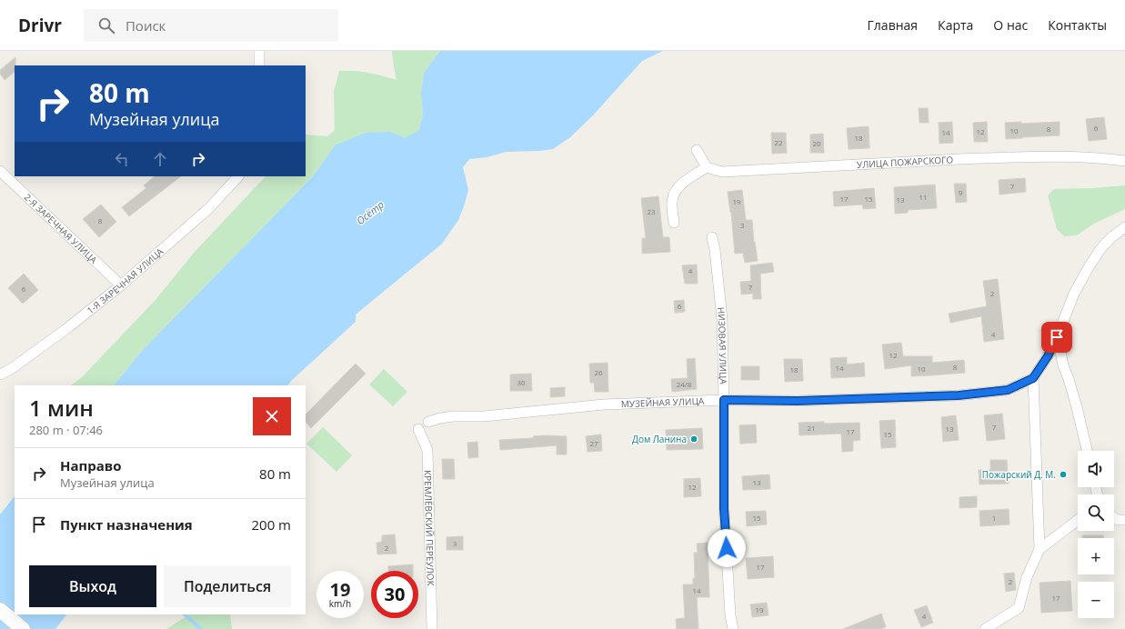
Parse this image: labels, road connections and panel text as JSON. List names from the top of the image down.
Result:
{
  "streets": {
    "street": [
      "УЛИЦА ПОЖАРСКОГО",
      "2-Я ЗАРЕЧНАЯ УЛИЦА",
      "1-Я ЗАРЕЧНАЯ УЛИЦА",
      "НИЗОВАЯ УЛИЦА",
      "МУЗЕЙНАЯ УЛИЦА",
      "КРЕМЛЁВСКИЙ ПЕРЕУЛОК"
    ]
  },
  "crossings": [
    ["2-Я ЗАРЕЧНАЯ УЛИЦА", "1-Я ЗАРЕЧНАЯ УЛИЦА"],
    ["НИЗОВАЯ УЛИЦА", "МУЗЕЙНАЯ УЛИЦА"]
  ],
  "water": ["Осётр"],
  "places": ["Дом Ланина", "Пожарский Д. М."],
  "house_numbers": [
    "6",
    "8",
    "10",
    "12",
    "14",
    "18",
    "22",
    "20",
    "7",
    "9",
    "11",
    "17",
    "15",
    "13",
    "19",
    "23",
    "8",
    "3",
    "4",
    "7",
    "6",
    "2",
    "6",
    "4",
    "12",
    "8",
    "14",
    "10",
    "18",
    "26",
    "30",
    "24/8",
    "7",
    "21",
    "13",
    "17",
    "15",
    "27",
    "13",
    "12",
    "15",
    "1",
    "3",
    "2",
    "17",
    "2",
    "14",
    "17",
    "19",
    "4"
  ],
  "page": {
    "header": "Drivr",
    "search": "Поиск",
    "nav": [
      "Главная",
      "Карта",
      "О нас",
      "Контакты"
    ],
    "turn": ["80 m", "Музейная улица"],
    "heading": ["1 мин", "280 m · 07:46"],
    "list": [
      {
        "name": "Направо",
        "note": "Музейная улица",
        "value": "80 m"
      },
      {
        "name": "Пункт назначения",
        "value": "200 m"
      }
    ],
    "map_buttons": ["+", "−"],
    "buttons": ["Выход", "Поделиться"],
    "speed": "19 km/h",
    "limit": "30"
  }
}
